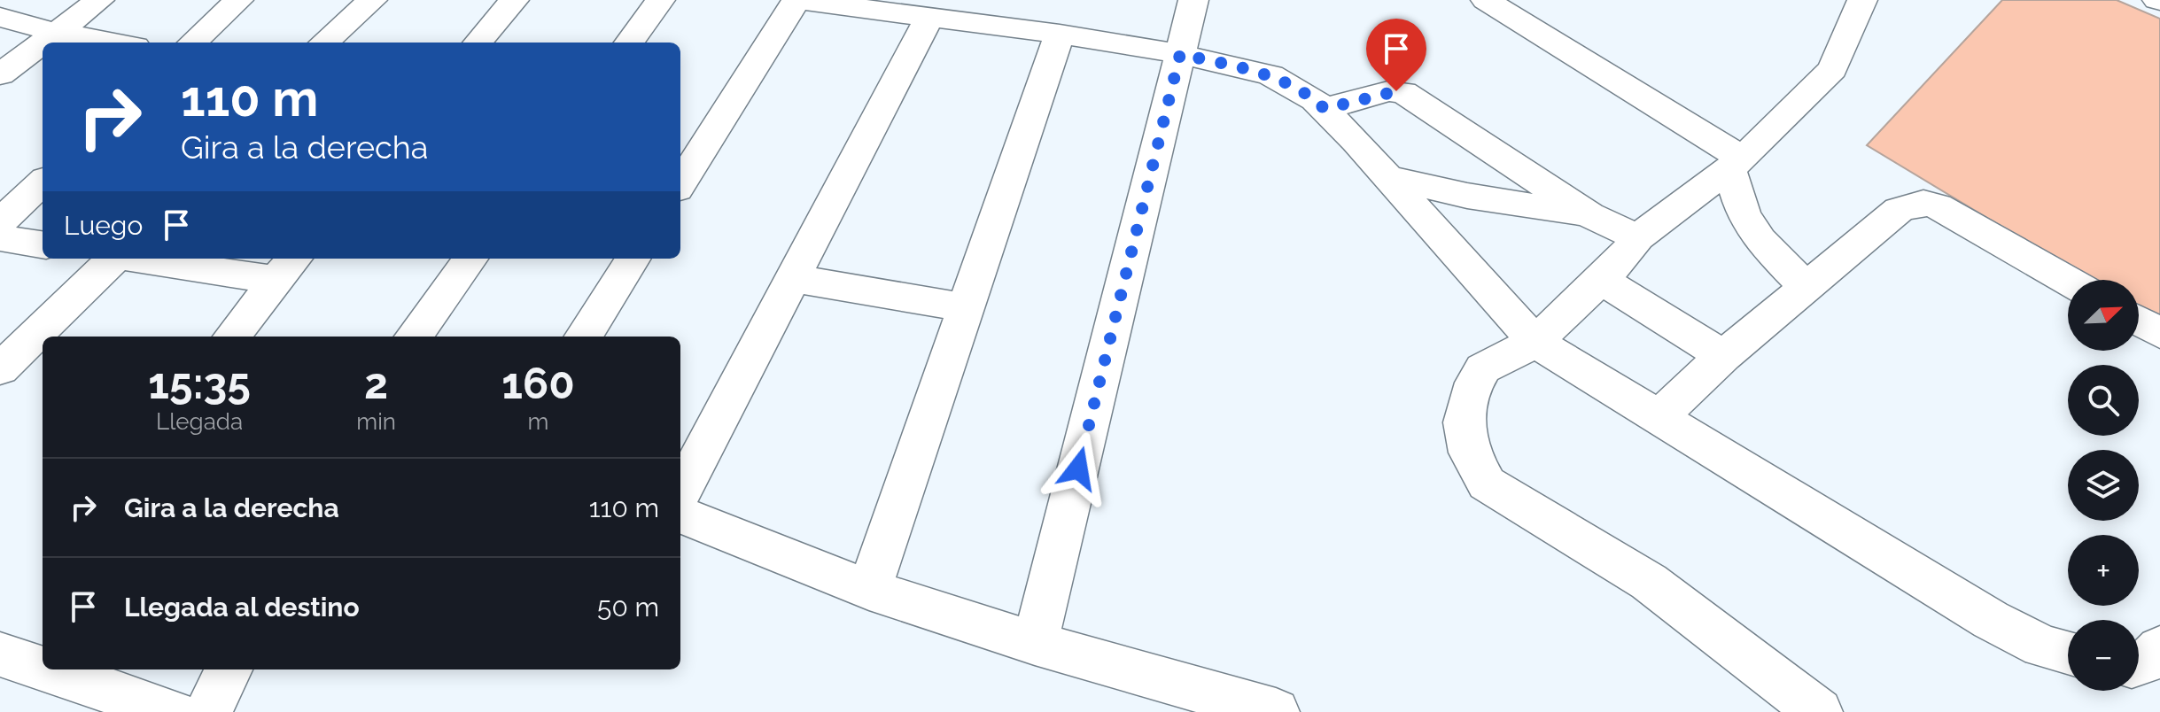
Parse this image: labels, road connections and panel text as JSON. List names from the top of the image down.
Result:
{
  "north": "top right",
  "page": {
    "turn": ["110 m", "Gira a la derecha"],
    "then": "Luego",
    "map_buttons": ["+", "−"],
    "eta": [
      "15:35",
      "Llegada",
      "2",
      "min",
      "160",
      "m"
    ],
    "list": [
      {
        "name": "Gira a la derecha",
        "value": "110 m"
      },
      {
        "name": "Llegada al destino",
        "value": "50 m"
      }
    ]
  }
}
